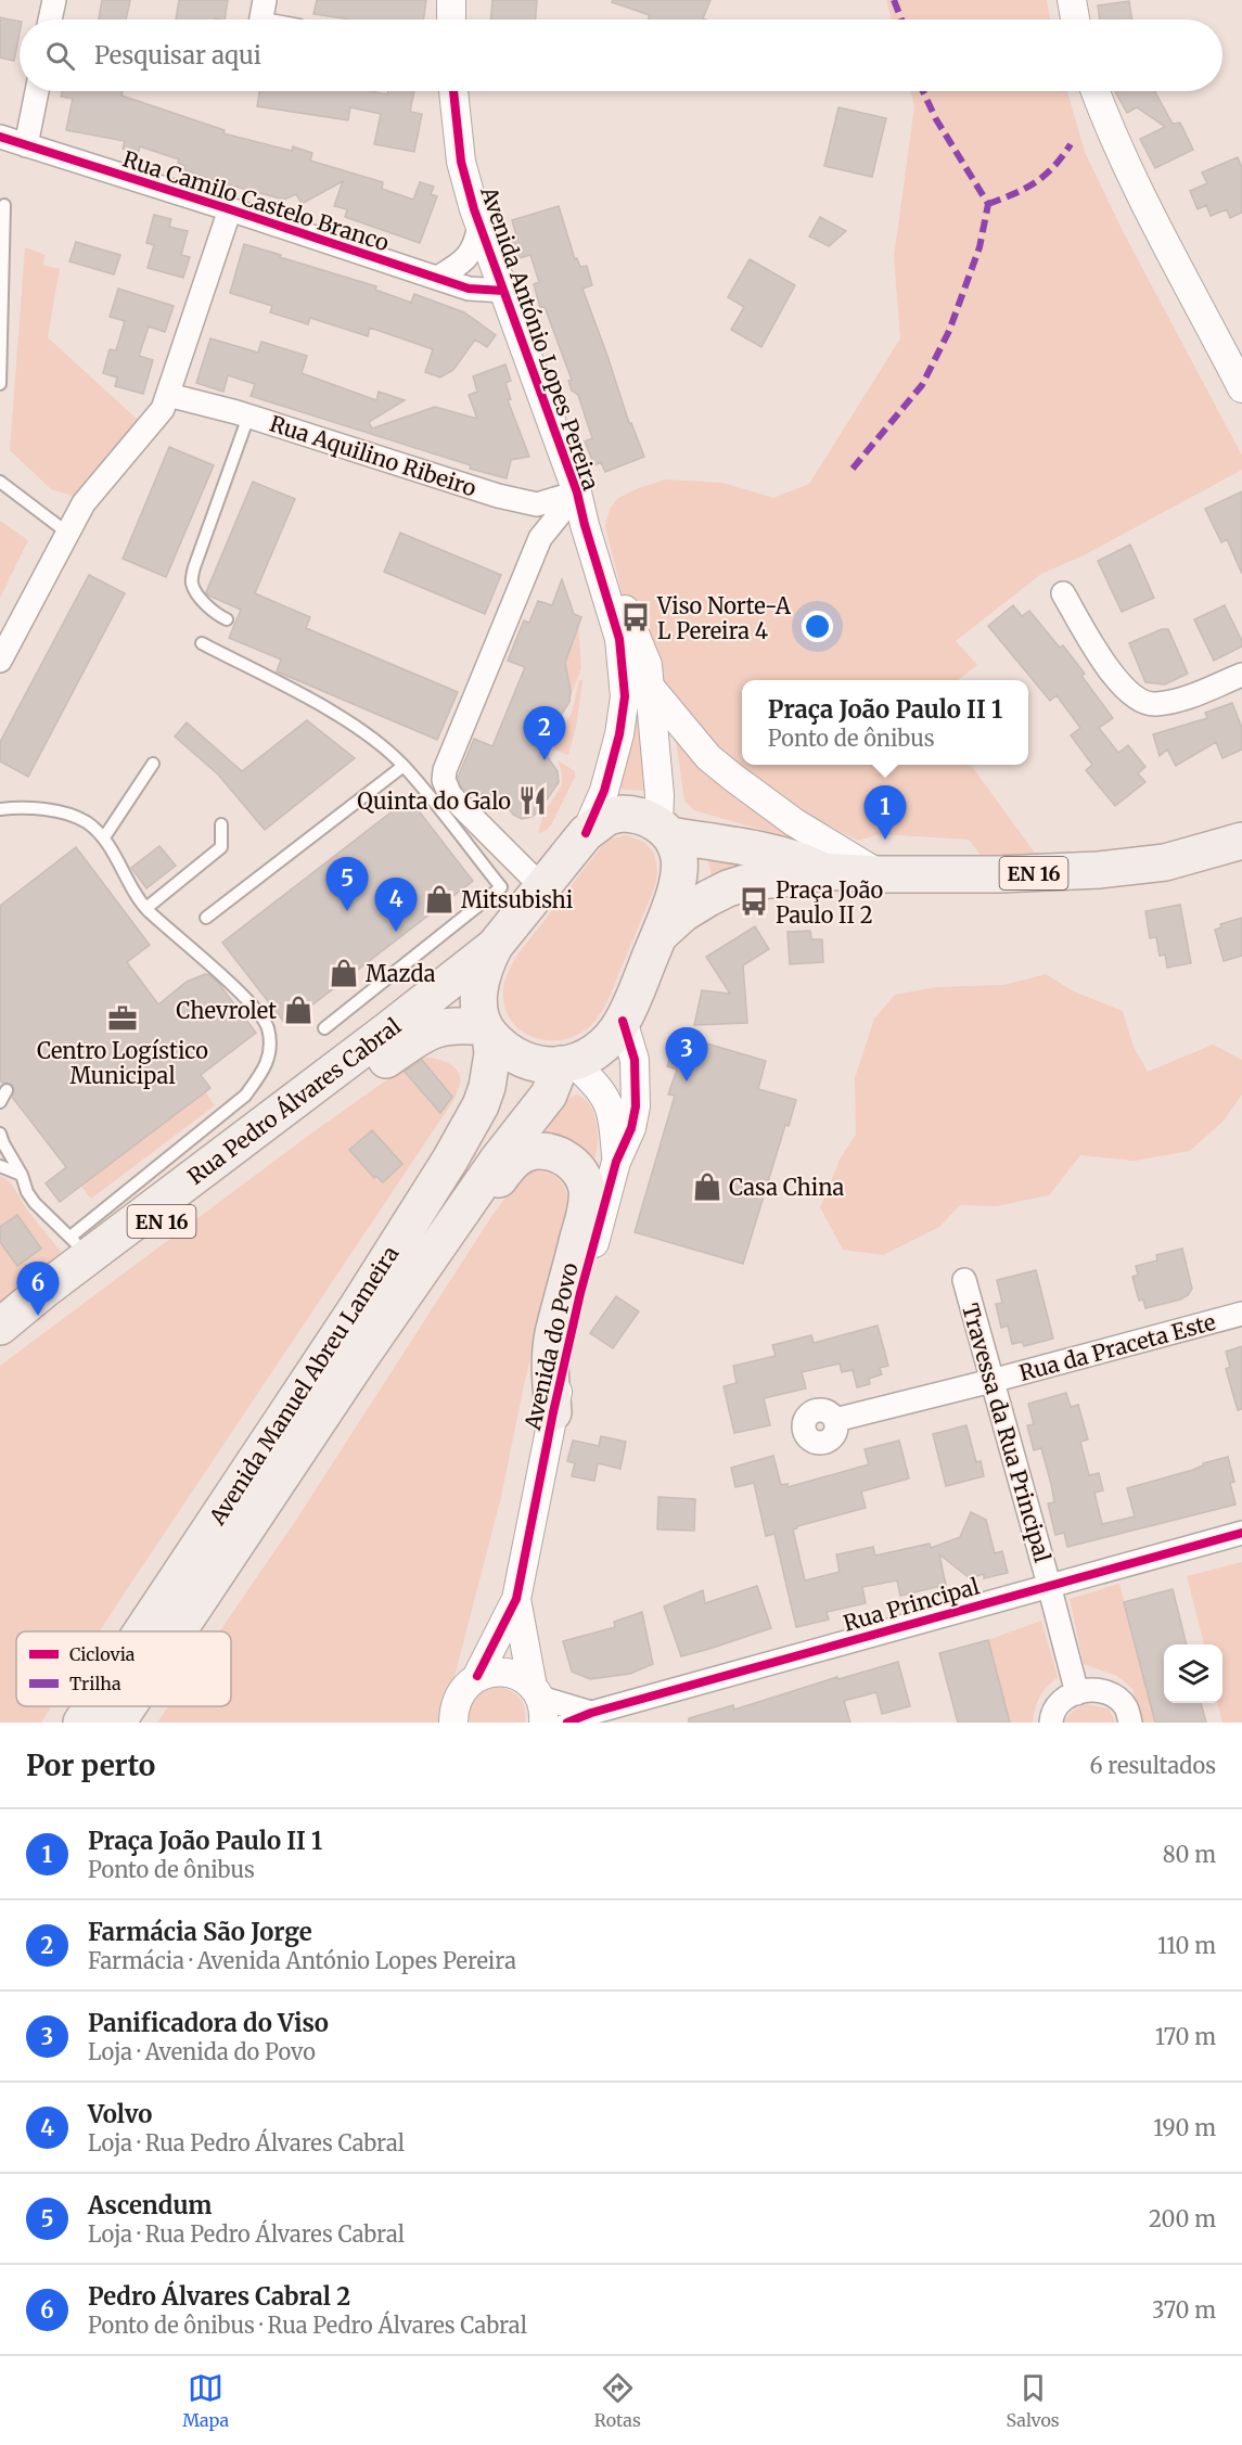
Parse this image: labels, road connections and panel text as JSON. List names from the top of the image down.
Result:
{
  "streets": {
    "main road": ["EN 16", "Rua Pedro Álvares Cabral", "Avenida Manuel Abreu Lameira"],
    "street": [
      "Rua Camilo Castelo Branco",
      "Avenida António Lopes Pereira",
      "Rua Aquilino Ribeiro",
      "Avenida do Povo",
      "Rua da Praceta Este",
      "Travessa da Rua Principal",
      "Rua Principal"
    ]
  },
  "crossings": [
    ["Rua Camilo Castelo Branco", "Avenida António Lopes Pereira"],
    ["Avenida António Lopes Pereira", "Rua Aquilino Ribeiro"],
    ["Avenida António Lopes Pereira", "EN 16"],
    ["EN 16", "Rua Pedro Álvares Cabral"],
    ["EN 16", "Avenida do Povo"],
    ["EN 16", "Avenida Manuel Abreu Lameira"],
    ["Rua Pedro Álvares Cabral", "Avenida Manuel Abreu Lameira"],
    ["Avenida do Povo", "Avenida Manuel Abreu Lameira"],
    ["Rua da Praceta Este", "Travessa da Rua Principal"],
    ["Travessa da Rua Principal", "Rua Principal"]
  ],
  "places": {
    "bus stop": ["Viso Norte-A L Pereira 4", "Praça João Paulo II 2"],
    "restaurant": ["Quinta do Galo"],
    "shop": [
      "Mitsubishi",
      "Mazda",
      "Chevrolet",
      "Casa China"
    ],
    "office": ["Centro Logístico Municipal"]
  },
  "legend": ["Ciclovia", "Trilha"],
  "page": {
    "search": "Pesquisar aqui",
    "popup": ["Praça João Paulo II 1", "Ponto de ônibus"],
    "pins": [
      "2",
      "1",
      "5",
      "4",
      "3",
      "6"
    ],
    "heading": ["Por perto", "6 resultados"],
    "list": [
      {
        "mark": "1",
        "name": "Praça João Paulo II 1",
        "note": "Ponto de ônibus",
        "value": "80 m"
      },
      {
        "mark": "2",
        "name": "Farmácia São Jorge",
        "note": "Farmácia · Avenida António Lopes Pereira",
        "value": "110 m"
      },
      {
        "mark": "3",
        "name": "Panificadora do Viso",
        "note": "Loja · Avenida do Povo",
        "value": "170 m"
      },
      {
        "mark": "4",
        "name": "Volvo",
        "note": "Loja · Rua Pedro Álvares Cabral",
        "value": "190 m"
      },
      {
        "mark": "5",
        "name": "Ascendum",
        "note": "Loja · Rua Pedro Álvares Cabral",
        "value": "200 m"
      },
      {
        "mark": "6",
        "name": "Pedro Álvares Cabral 2",
        "note": "Ponto de ônibus · Rua Pedro Álvares Cabral",
        "value": "370 m"
      }
    ],
    "nav": ["Mapa", "Rotas", "Salvos"]
  }
}
